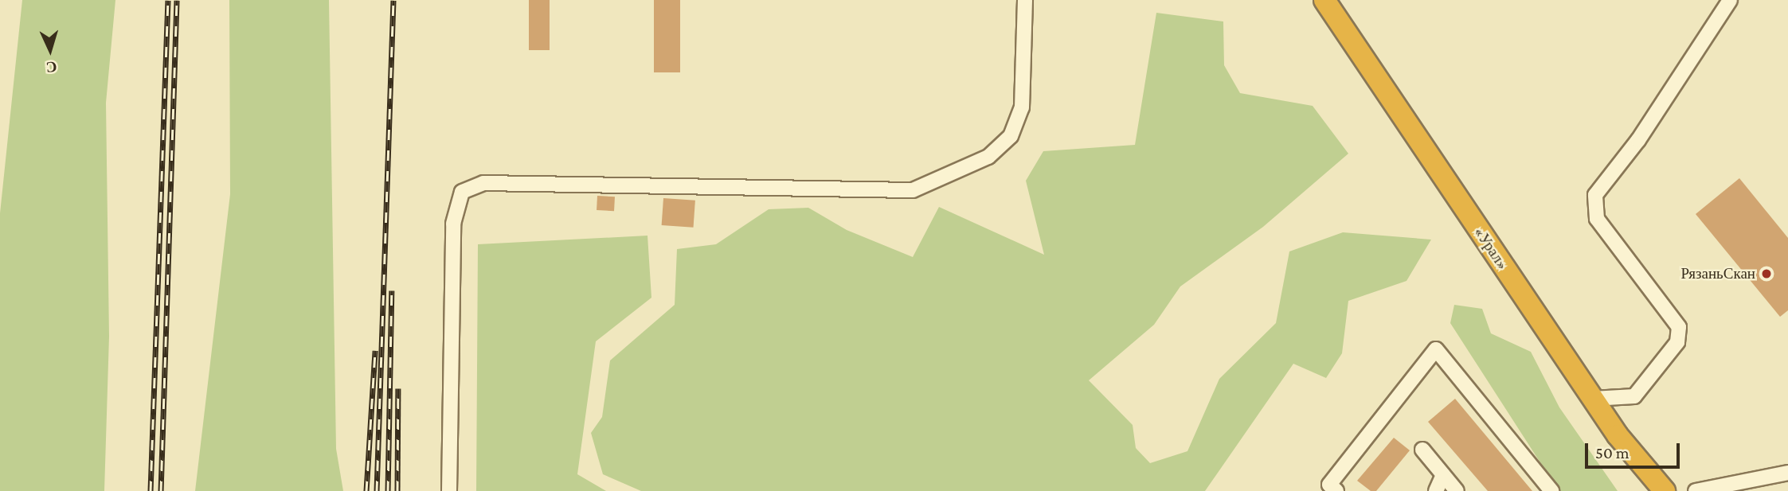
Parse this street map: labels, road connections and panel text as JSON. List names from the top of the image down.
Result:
{
  "streets": {
    "highway": ["«Урал»"]
  },
  "places": ["РязаньСкан"],
  "scale_bar": "50 m",
  "north": "bottom"
}
